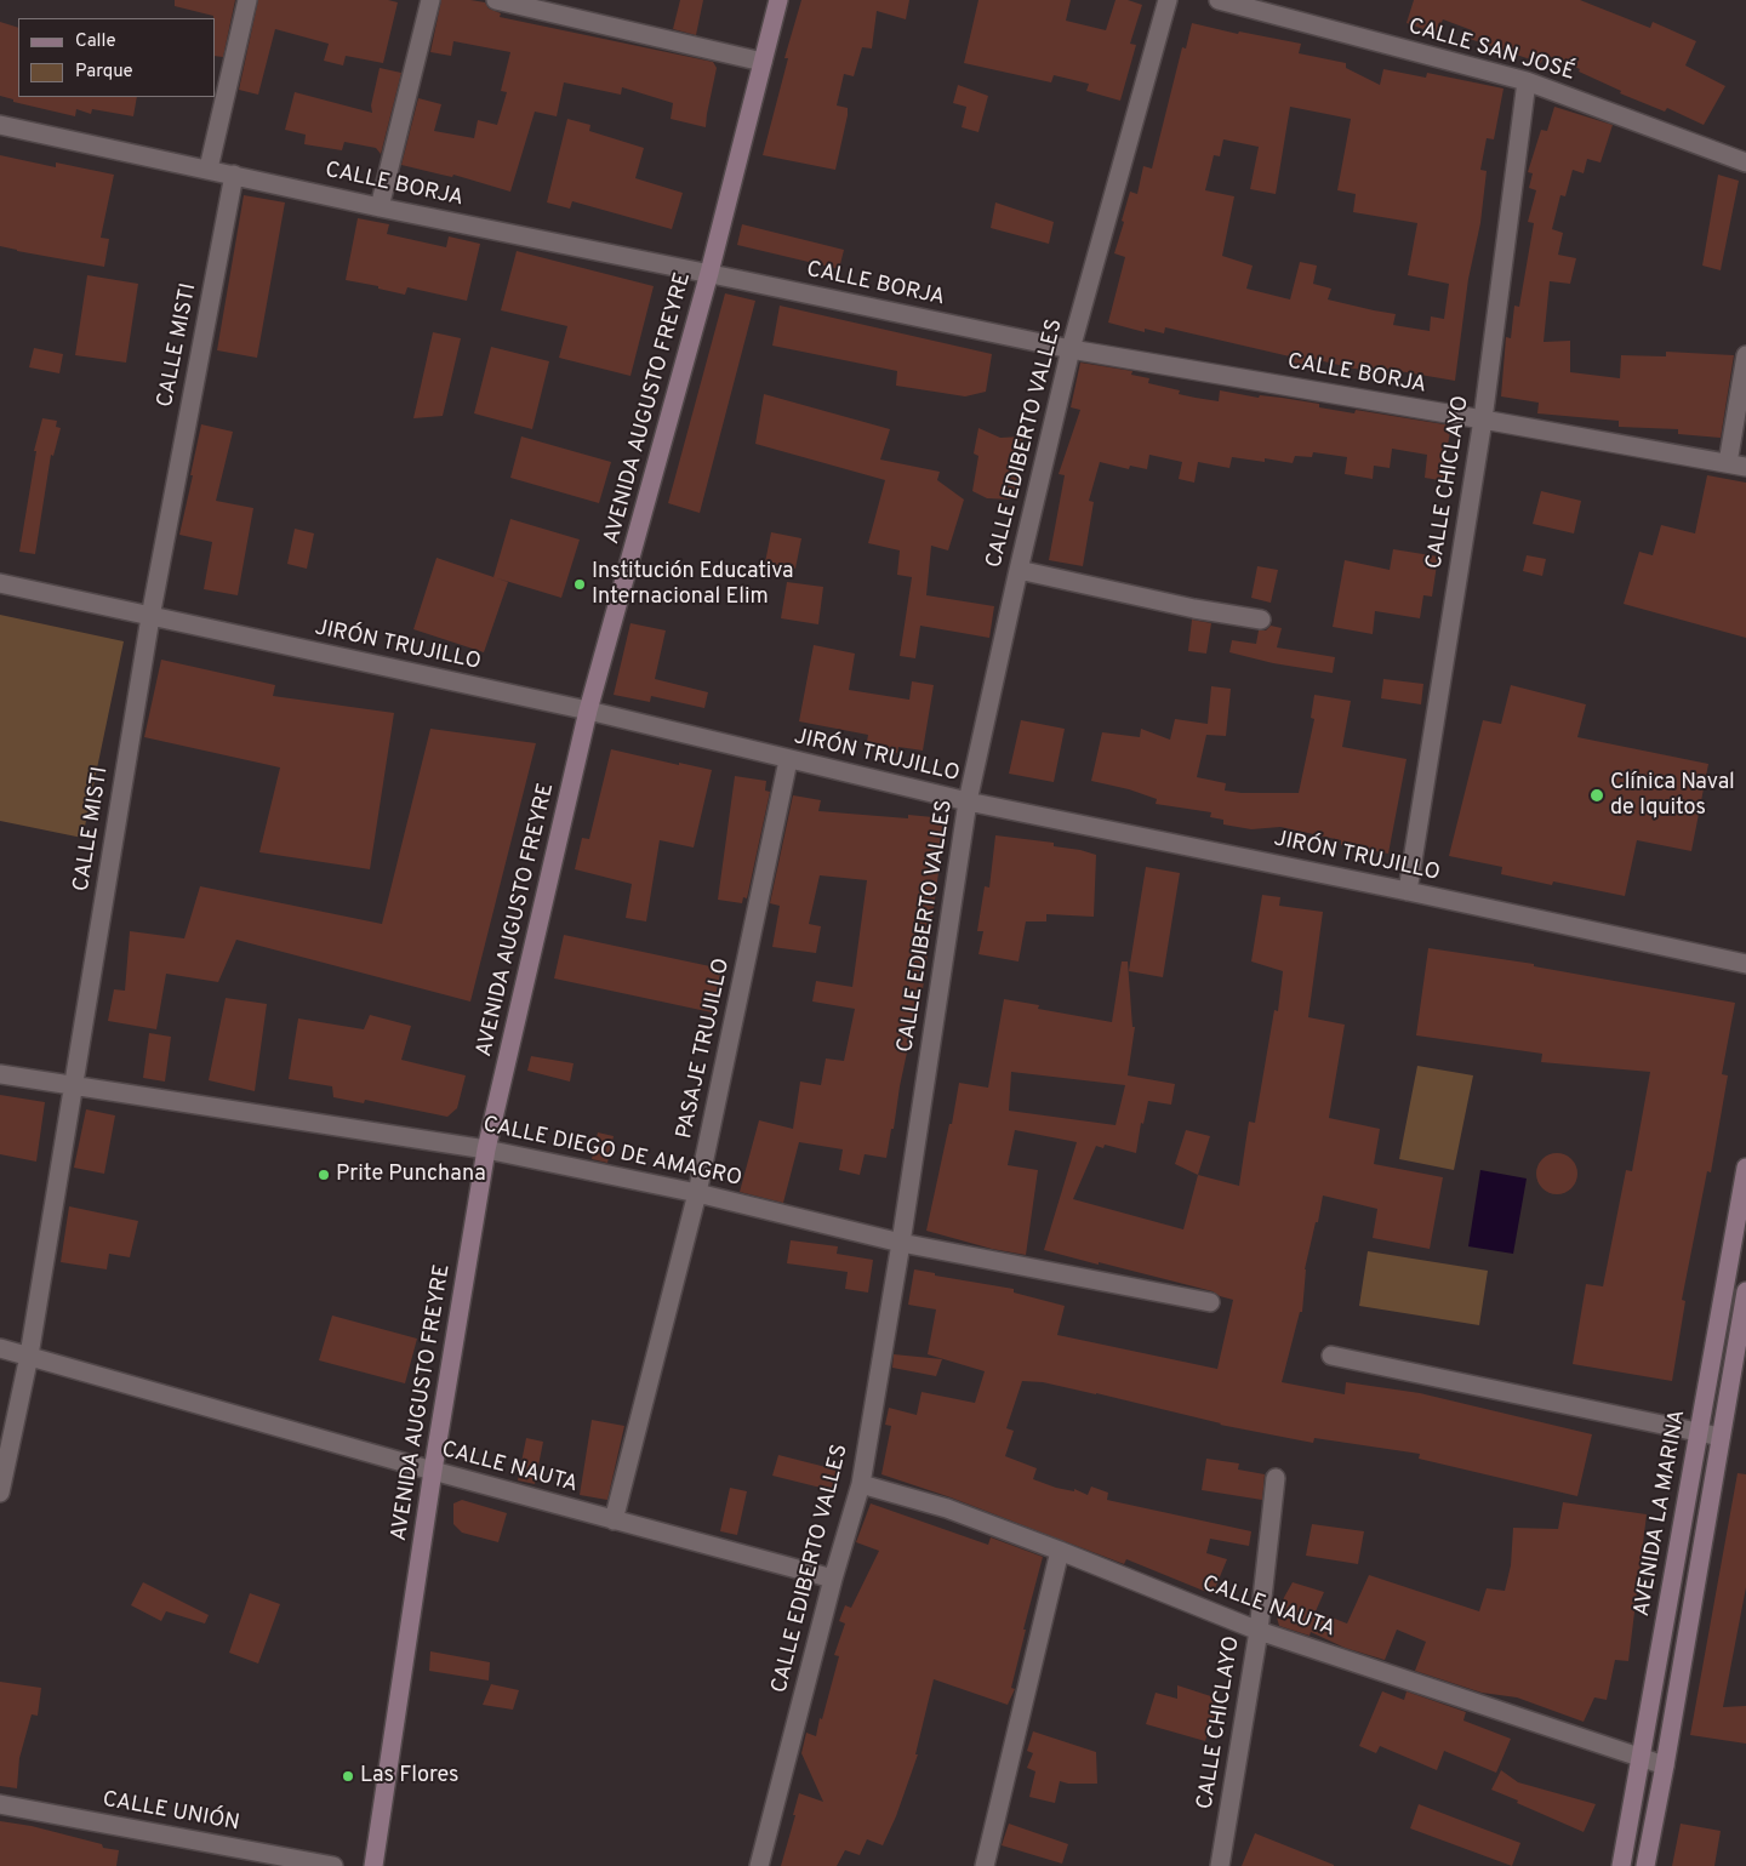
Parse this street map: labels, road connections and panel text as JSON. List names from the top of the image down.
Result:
{
  "streets": {
    "main road": ["AVENIDA AUGUSTO FREYRE", "AVENIDA LA MARINA"],
    "street": [
      "CALLE SAN JOSÉ",
      "CALLE BORJA",
      "CALLE MISTI",
      "CALLE EDIBERTO VALLES",
      "CALLE CHICLAYO",
      "JIRÓN TRUJILLO",
      "PASAJE TRUJILLO",
      "CALLE DIEGO DE AMAGRO",
      "CALLE NAUTA",
      "CALLE UNIÓN"
    ]
  },
  "crossings": [
    ["CALLE SAN JOSÉ", "CALLE CHICLAYO"],
    ["CALLE BORJA", "CALLE MISTI"],
    ["CALLE BORJA", "AVENIDA AUGUSTO FREYRE"],
    ["CALLE BORJA", "CALLE EDIBERTO VALLES"],
    ["CALLE BORJA", "CALLE CHICLAYO"],
    ["CALLE MISTI", "JIRÓN TRUJILLO"],
    ["CALLE MISTI", "CALLE DIEGO DE AMAGRO"],
    ["CALLE MISTI", "CALLE NAUTA"],
    ["AVENIDA AUGUSTO FREYRE", "JIRÓN TRUJILLO"],
    ["AVENIDA AUGUSTO FREYRE", "CALLE DIEGO DE AMAGRO"],
    ["AVENIDA AUGUSTO FREYRE", "CALLE NAUTA"],
    ["CALLE EDIBERTO VALLES", "JIRÓN TRUJILLO"],
    ["CALLE EDIBERTO VALLES", "CALLE DIEGO DE AMAGRO"],
    ["CALLE EDIBERTO VALLES", "CALLE NAUTA"],
    ["CALLE CHICLAYO", "JIRÓN TRUJILLO"],
    ["CALLE CHICLAYO", "CALLE NAUTA"],
    ["JIRÓN TRUJILLO", "PASAJE TRUJILLO"],
    ["PASAJE TRUJILLO", "CALLE DIEGO DE AMAGRO"],
    ["PASAJE TRUJILLO", "CALLE NAUTA"],
    ["CALLE NAUTA", "AVENIDA LA MARINA"]
  ],
  "places": [
    "Institución Educativa Internacional Elim",
    "Clínica Naval de Iquitos",
    "Prite Punchana",
    "Las Flores"
  ],
  "legend": ["Calle", "Parque"]
}
